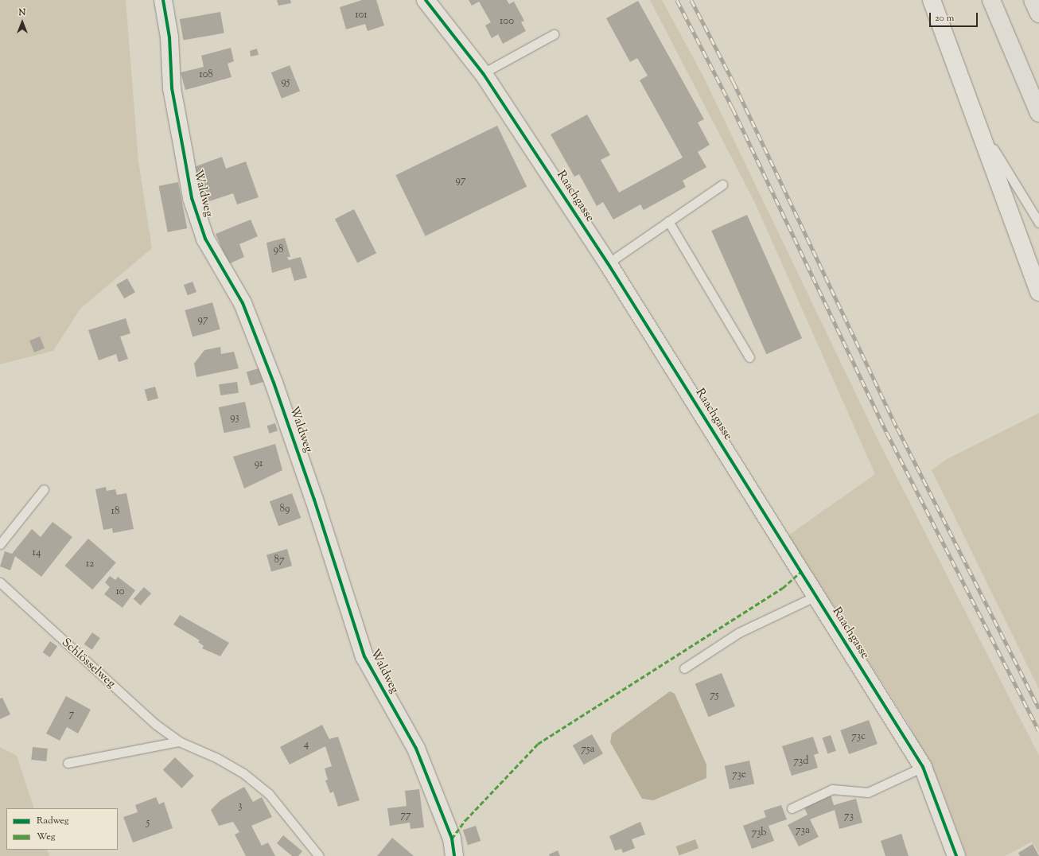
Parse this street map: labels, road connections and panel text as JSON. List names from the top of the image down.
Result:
{
  "streets": {
    "street": ["Waldweg", "Raachgasse"],
    "lane": ["Schlösselweg"]
  },
  "house_numbers": [
    "101",
    "100",
    "108",
    "95",
    "97",
    "98",
    "97",
    "93",
    "91",
    "89",
    "18",
    "14",
    "87",
    "12",
    "10",
    "75",
    "7",
    "73c",
    "4",
    "75a",
    "73d",
    "73e",
    "3",
    "77",
    "73",
    "5",
    "73a",
    "73b"
  ],
  "legend": ["Radweg", "Weg"],
  "scale_bar": "20 m",
  "north": "top"
}
